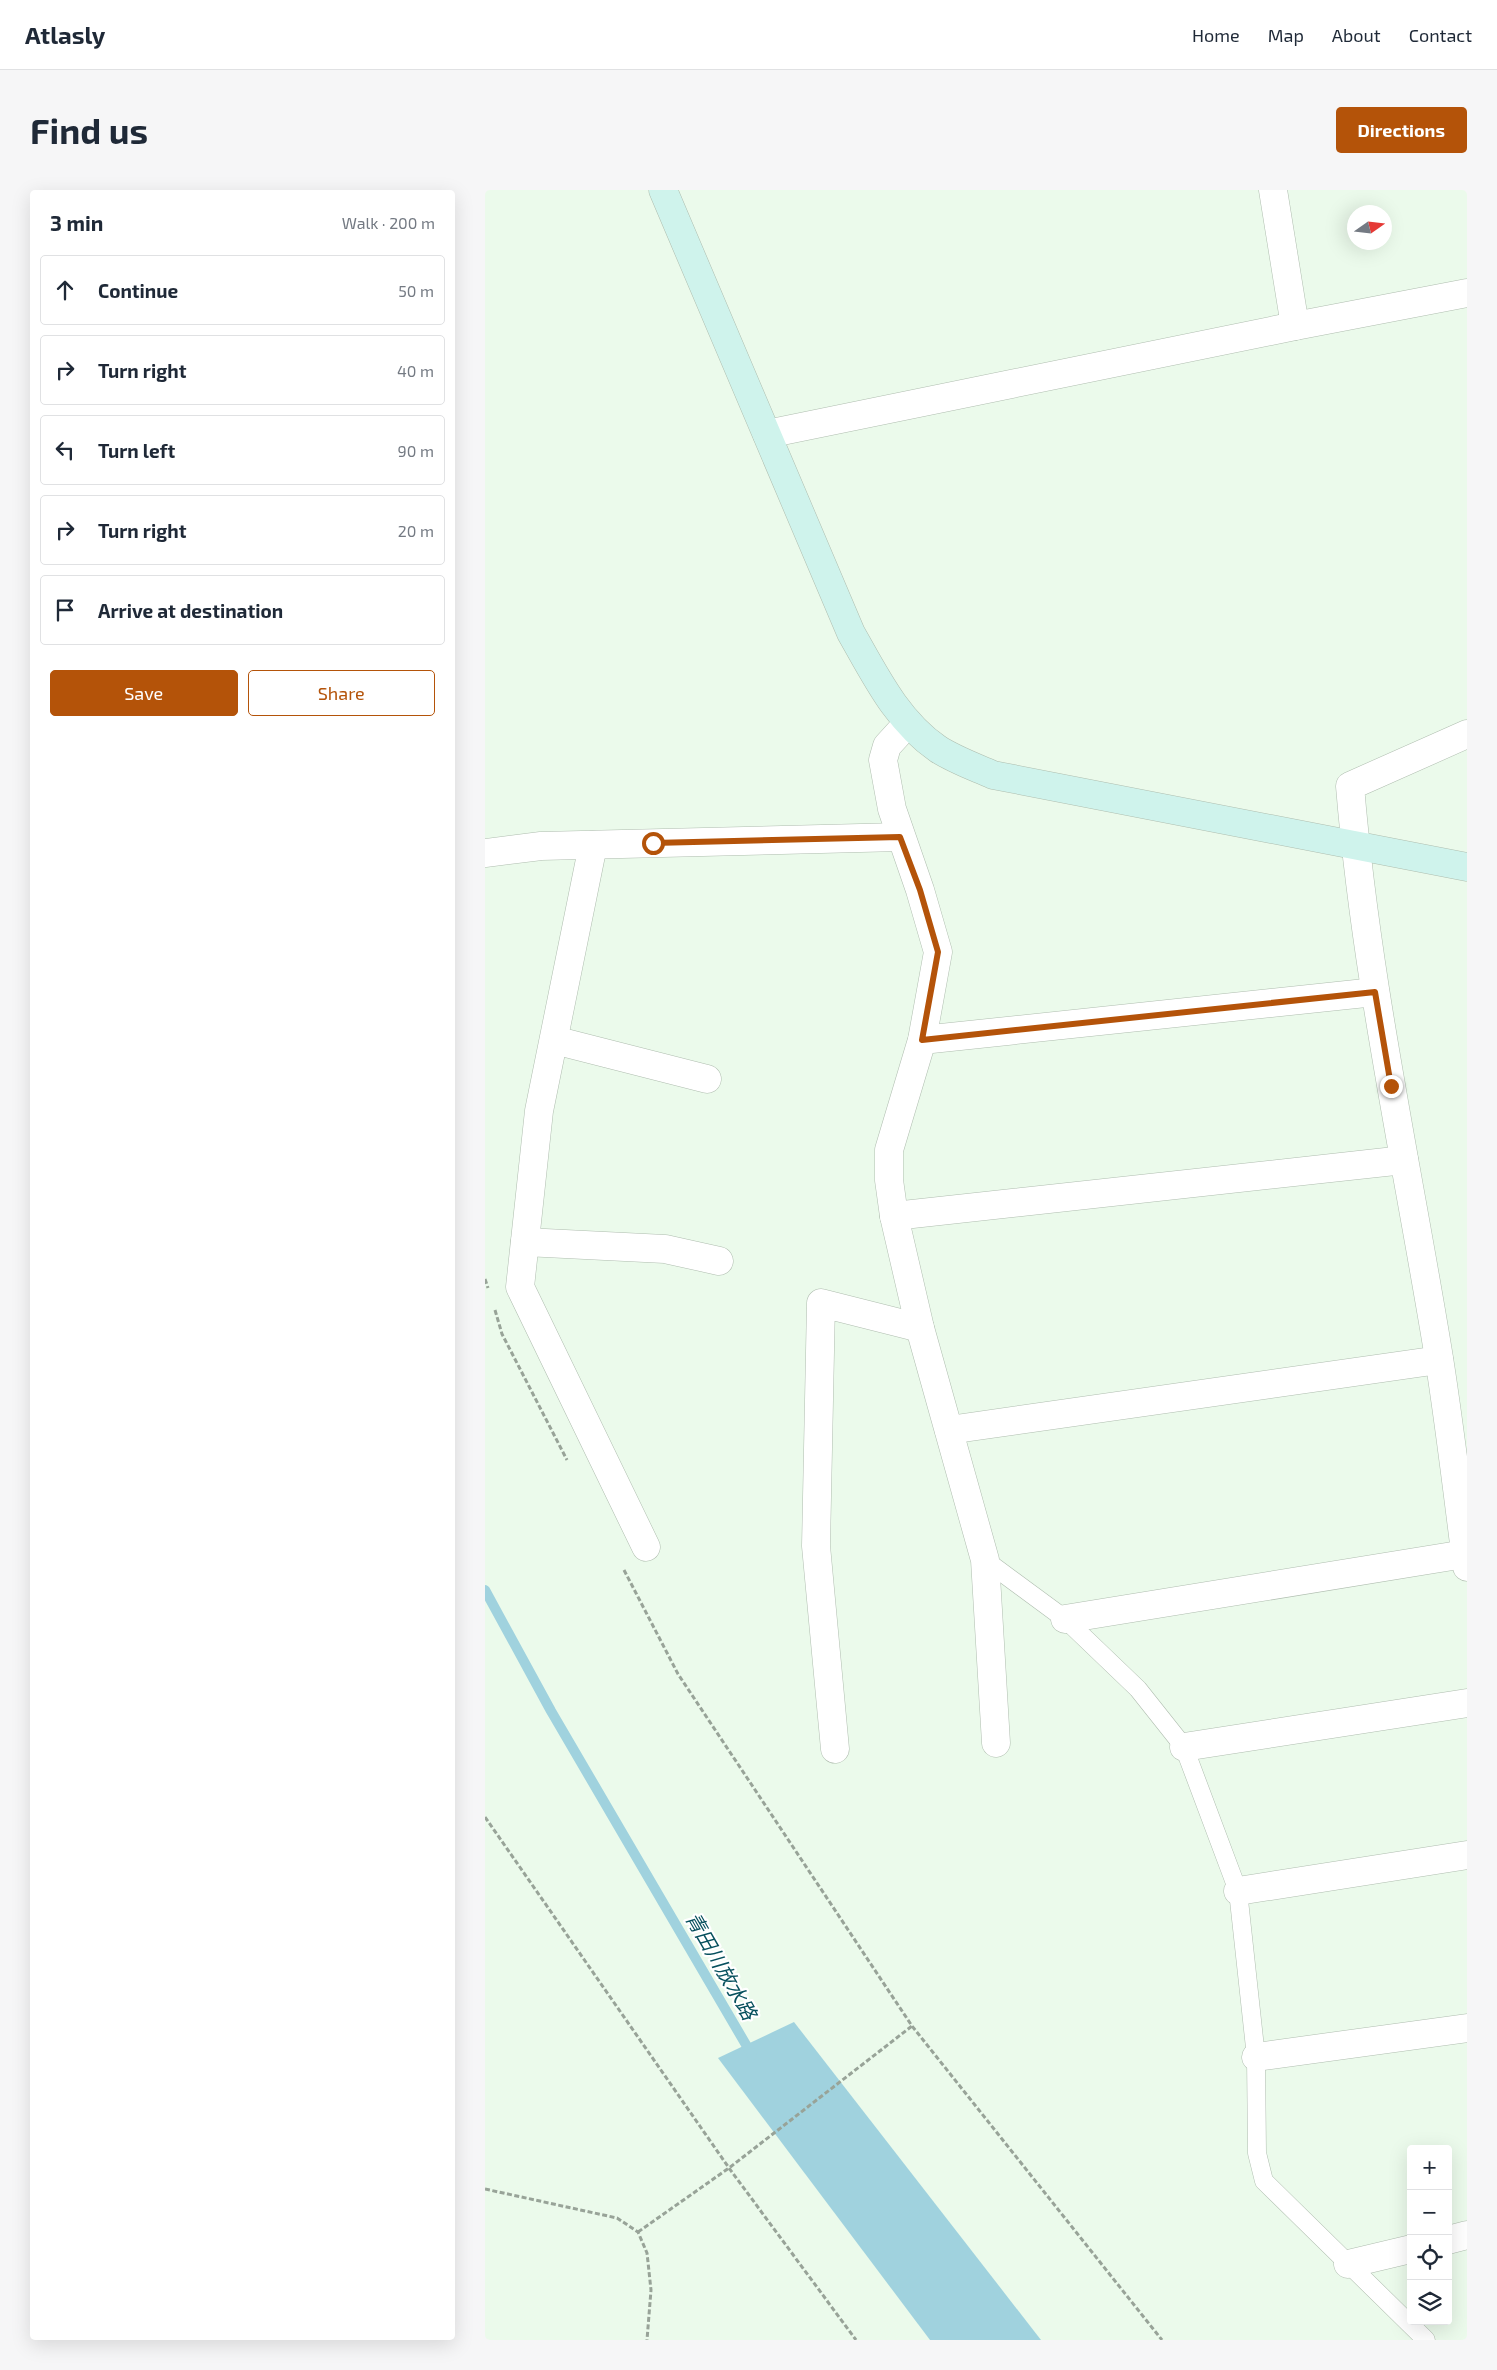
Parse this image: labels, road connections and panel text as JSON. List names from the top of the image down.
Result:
{
  "water": ["青田川放水路"],
  "north": "right",
  "page": {
    "header": "Atlasly",
    "nav": [
      "Home",
      "Map",
      "About",
      "Contact"
    ],
    "buttons": [
      "Directions",
      ["Save", "Share"]
    ],
    "title": "Find us",
    "heading": ["3 min", "Walk · 200 m"],
    "list": [
      ["Continue", "50 m"],
      ["Turn right", "40 m"],
      ["Turn left", "90 m"],
      ["Turn right", "20 m"],
      "Arrive at destination"
    ],
    "map_buttons": ["+", "−"]
  }
}
